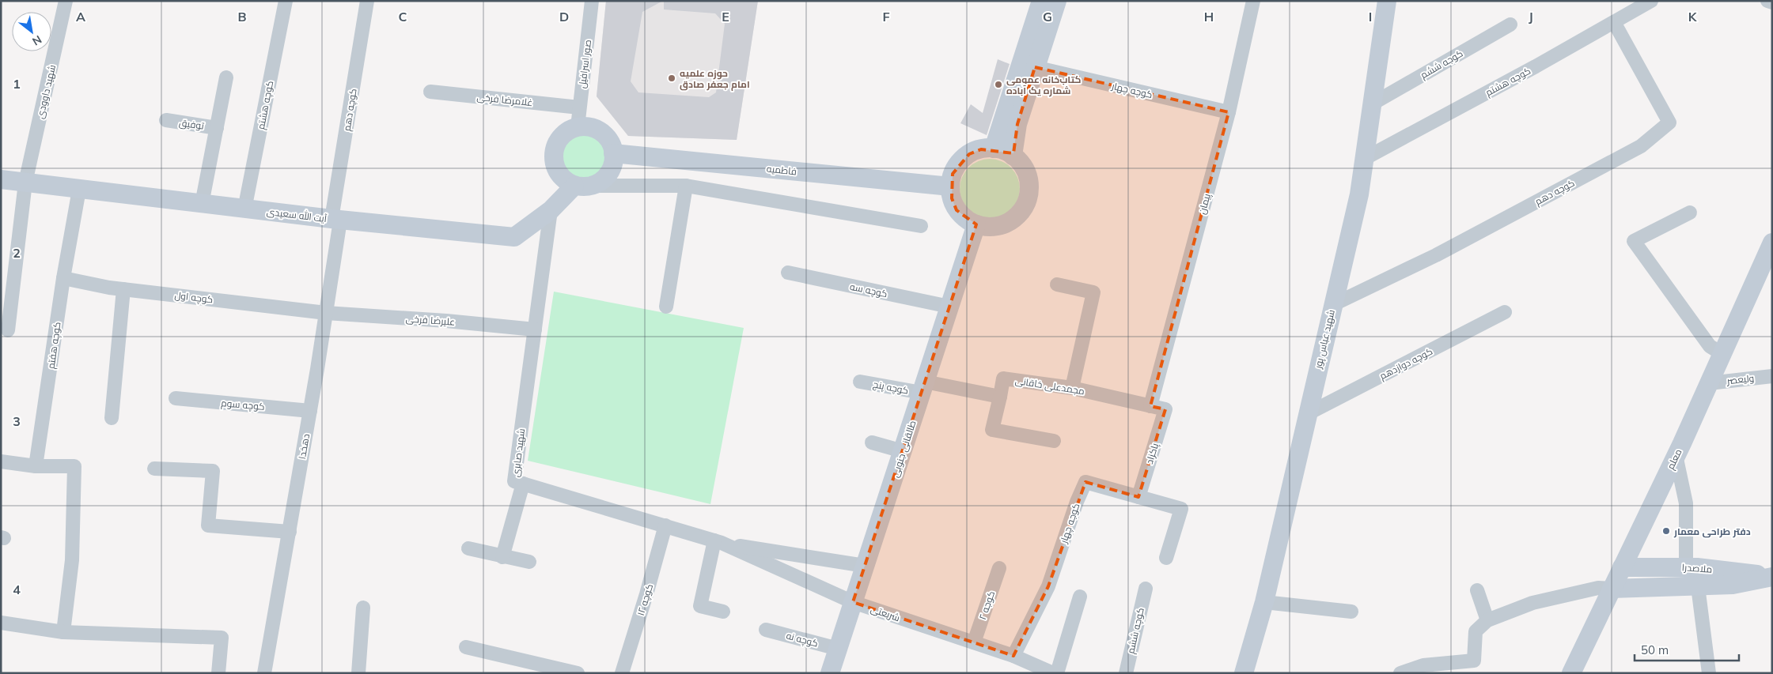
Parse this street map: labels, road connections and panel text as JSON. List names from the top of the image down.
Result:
{
  "streets": {
    "street": [
      "صور اسرافیل",
      "کوجه ششم",
      "کوچه هشتم",
      "کوچه چهار",
      "شهید داوودی",
      "غلامرضا فرخی",
      "کوچه دهم",
      "توفیق",
      "فاطمیه",
      "پیمان",
      "آیت الله سعیدی",
      "کوچه سه",
      "کوچه اول",
      "علیرضا فرخی",
      "شهید عباس پور",
      "کوچه هفتم",
      "کوچه دوازدهم",
      "ولیعصر",
      "مجمدعلی خاقانی",
      "کوچه پنج",
      "کوچه سوم",
      "دهخدا",
      "طالقانی جنوبی",
      "شهید صابری",
      "پاکزاد",
      "معلم",
      "کوجه چهار",
      "ملاصدرا",
      "کوچه ۱۲",
      "کوجه ۲",
      "شریعتی",
      "کوچه ششم",
      "کوچه نه"
    ]
  },
  "crossings": [
    ["صور اسرافیل", "غلامرضا فرخی"],
    ["صور اسرافیل", "فاطمیه"],
    ["صور اسرافیل", "آیت الله سعیدی"],
    ["کوجه ششم", "شهید عباس پور"],
    ["کوچه هشتم", "کوچه دهم"],
    ["کوچه هشتم", "آیت الله سعیدی"],
    ["کوچه هشتم", "شهید عباس پور"],
    ["کوچه چهار", "پیمان"],
    ["شهید داوودی", "آیت الله سعیدی"],
    ["کوچه دهم", "آیت الله سعیدی"],
    ["کوچه دهم", "شهید عباس پور"],
    ["کوچه دهم", "دهخدا"],
    ["فاطمیه", "آیت الله سعیدی"],
    ["فاطمیه", "طالقانی جنوبی"],
    ["پیمان", "مجمدعلی خاقانی"],
    ["آیت الله سعیدی", "کوچه هفتم"],
    ["آیت الله سعیدی", "دهخدا"],
    ["آیت الله سعیدی", "شهید صابری"],
    ["کوچه سه", "طالقانی جنوبی"],
    ["کوچه اول", "علیرضا فرخی"],
    ["کوچه اول", "کوچه هفتم"],
    ["کوچه اول", "دهخدا"],
    ["علیرضا فرخی", "دهخدا"],
    ["علیرضا فرخی", "شهید صابری"],
    ["شهید عباس پور", "کوچه دوازدهم"],
    ["ولیعصر", "معلم"],
    ["مجمدعلی خاقانی", "پاکزاد"],
    ["کوچه پنج", "طالقانی جنوبی"],
    ["کوچه سوم", "دهخدا"],
    ["طالقانی جنوبی", "شریعتی"],
    ["طالقانی جنوبی", "کوچه نه"],
    ["شهید صابری", "کوچه ۱۲"],
    ["شهید صابری", "شریعتی"],
    ["پاکزاد", "کوجه چهار"],
    ["معلم", "ملاصدرا"],
    ["کوجه چهار", "شریعتی"],
    ["کوجه ۲", "شریعتی"]
  ],
  "places": ["حوزه علمیه امام جعفر صادق", "کتاب‌خانه عمومی شماره یک آباده", "دفتر طراحی معمار"],
  "scale_bar": "50 m",
  "north": "bottom right",
  "grid": {
    "columns": [
      "A",
      "B",
      "C",
      "D",
      "E",
      "F",
      "G",
      "H",
      "I",
      "J",
      "K"
    ],
    "rows": [
      "1",
      "2",
      "3",
      "4"
    ]
  }
}
